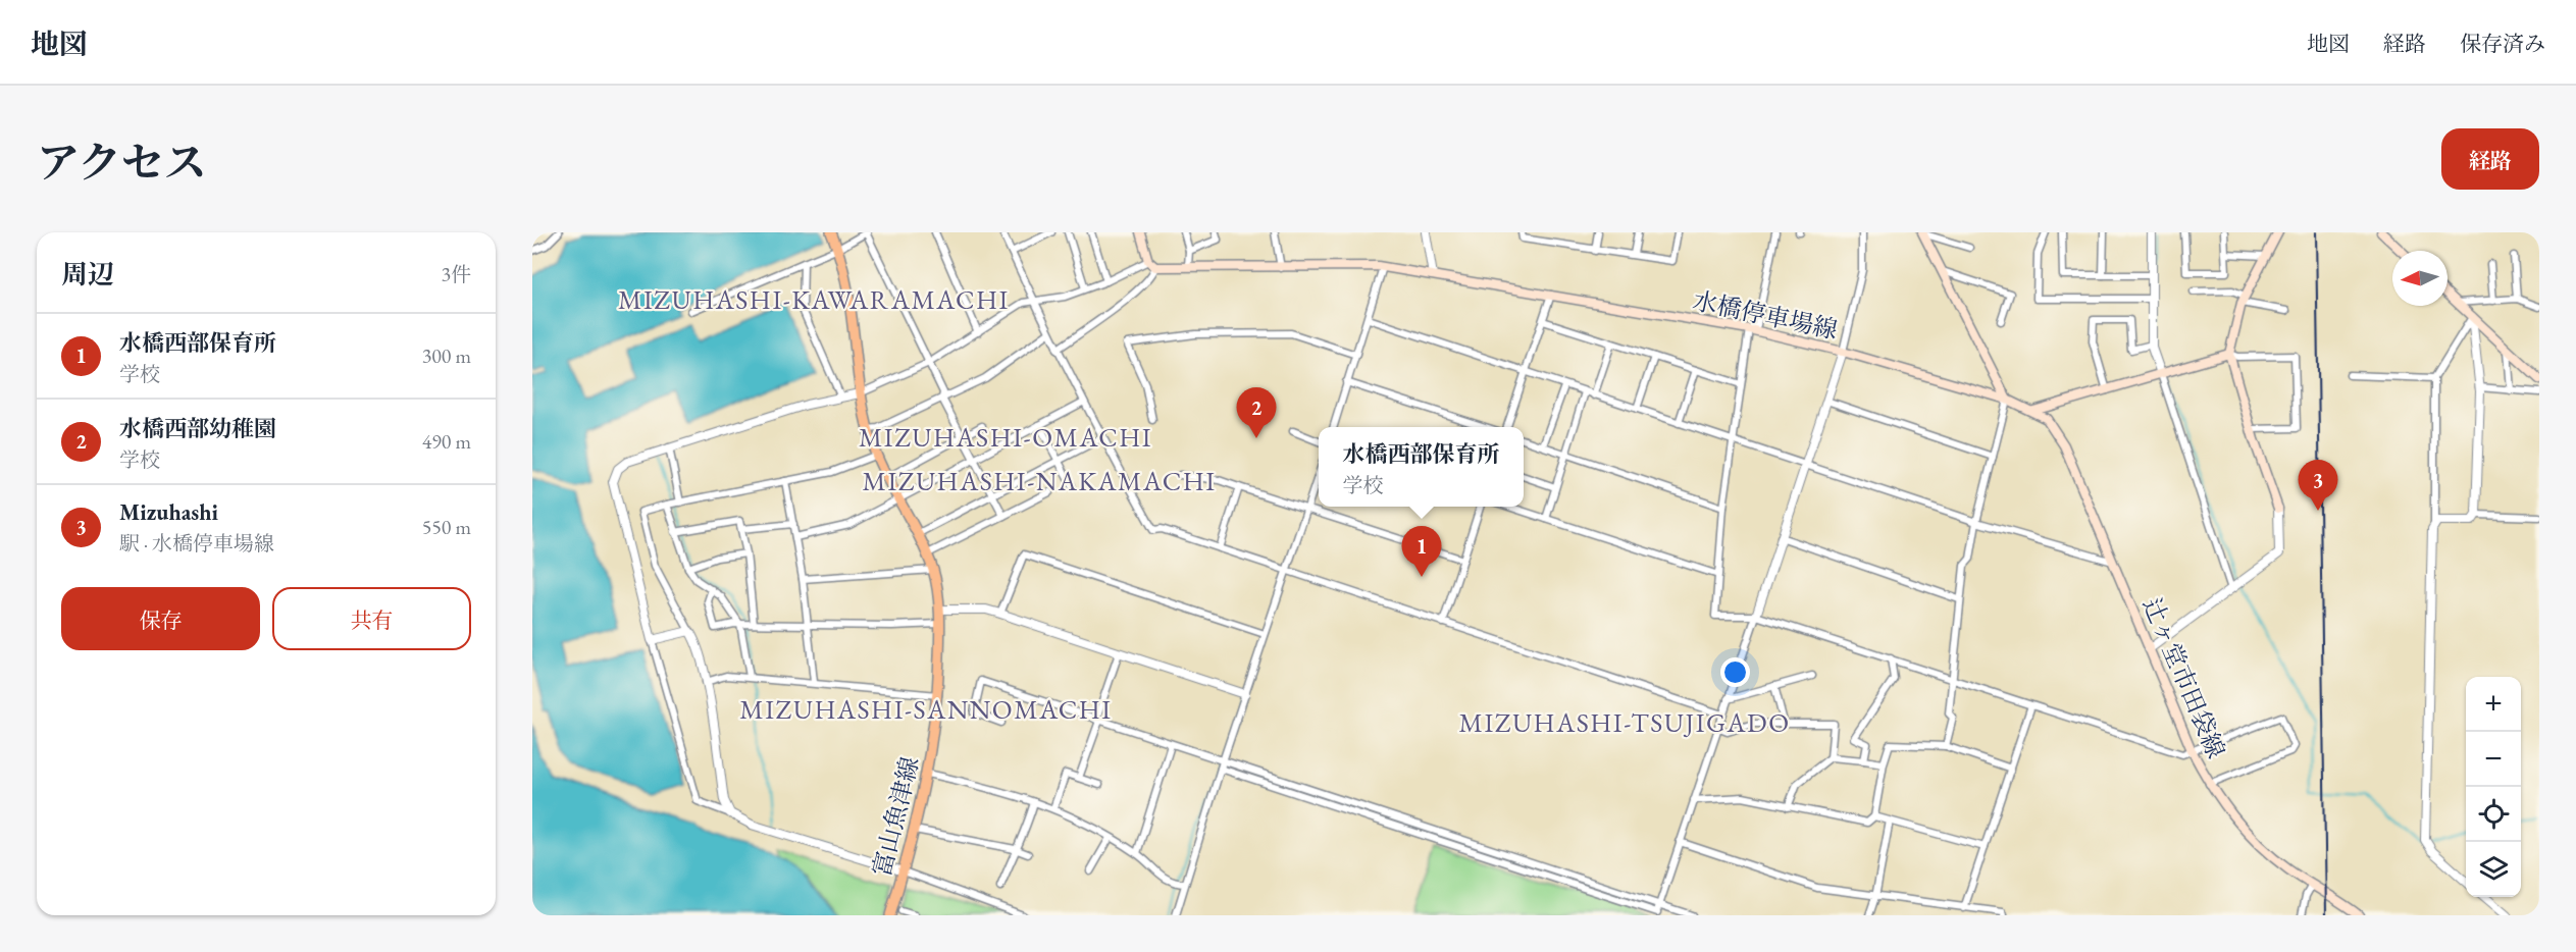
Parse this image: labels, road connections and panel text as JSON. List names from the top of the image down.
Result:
{
  "streets": {
    "main road": ["水橋停車場線", "辻ヶ堂市田袋線", "富山魚津線"]
  },
  "crossings": [
    ["水橋停車場線", "辻ヶ堂市田袋線"]
  ],
  "districts": [
    "MIZUHASHI-KAWARAMACHI",
    "MIZUHASHI-OMACHI",
    "MIZUHASHI-NAKAMACHI",
    "MIZUHASHI-SANNOMACHI",
    "MIZUHASHI-TSUJIGADO"
  ],
  "north": "left",
  "page": {
    "header": "地図",
    "nav": ["地図", "経路", "保存済み"],
    "title": "アクセス",
    "buttons": [
      "経路",
      ["保存", "共有"]
    ],
    "heading": ["周辺", "3件"],
    "list": [
      {
        "mark": "1",
        "name": "水橋西部保育所",
        "note": "学校",
        "value": "300 m"
      },
      {
        "mark": "2",
        "name": "水橋西部幼稚園",
        "note": "学校",
        "value": "490 m"
      },
      {
        "mark": "3",
        "name": "Mizuhashi",
        "note": "駅 · 水橋停車場線",
        "value": "550 m"
      }
    ],
    "pins": ["2", "3", "1"],
    "popup": ["水橋西部保育所", "学校"],
    "map_buttons": ["+", "−"]
  }
}
